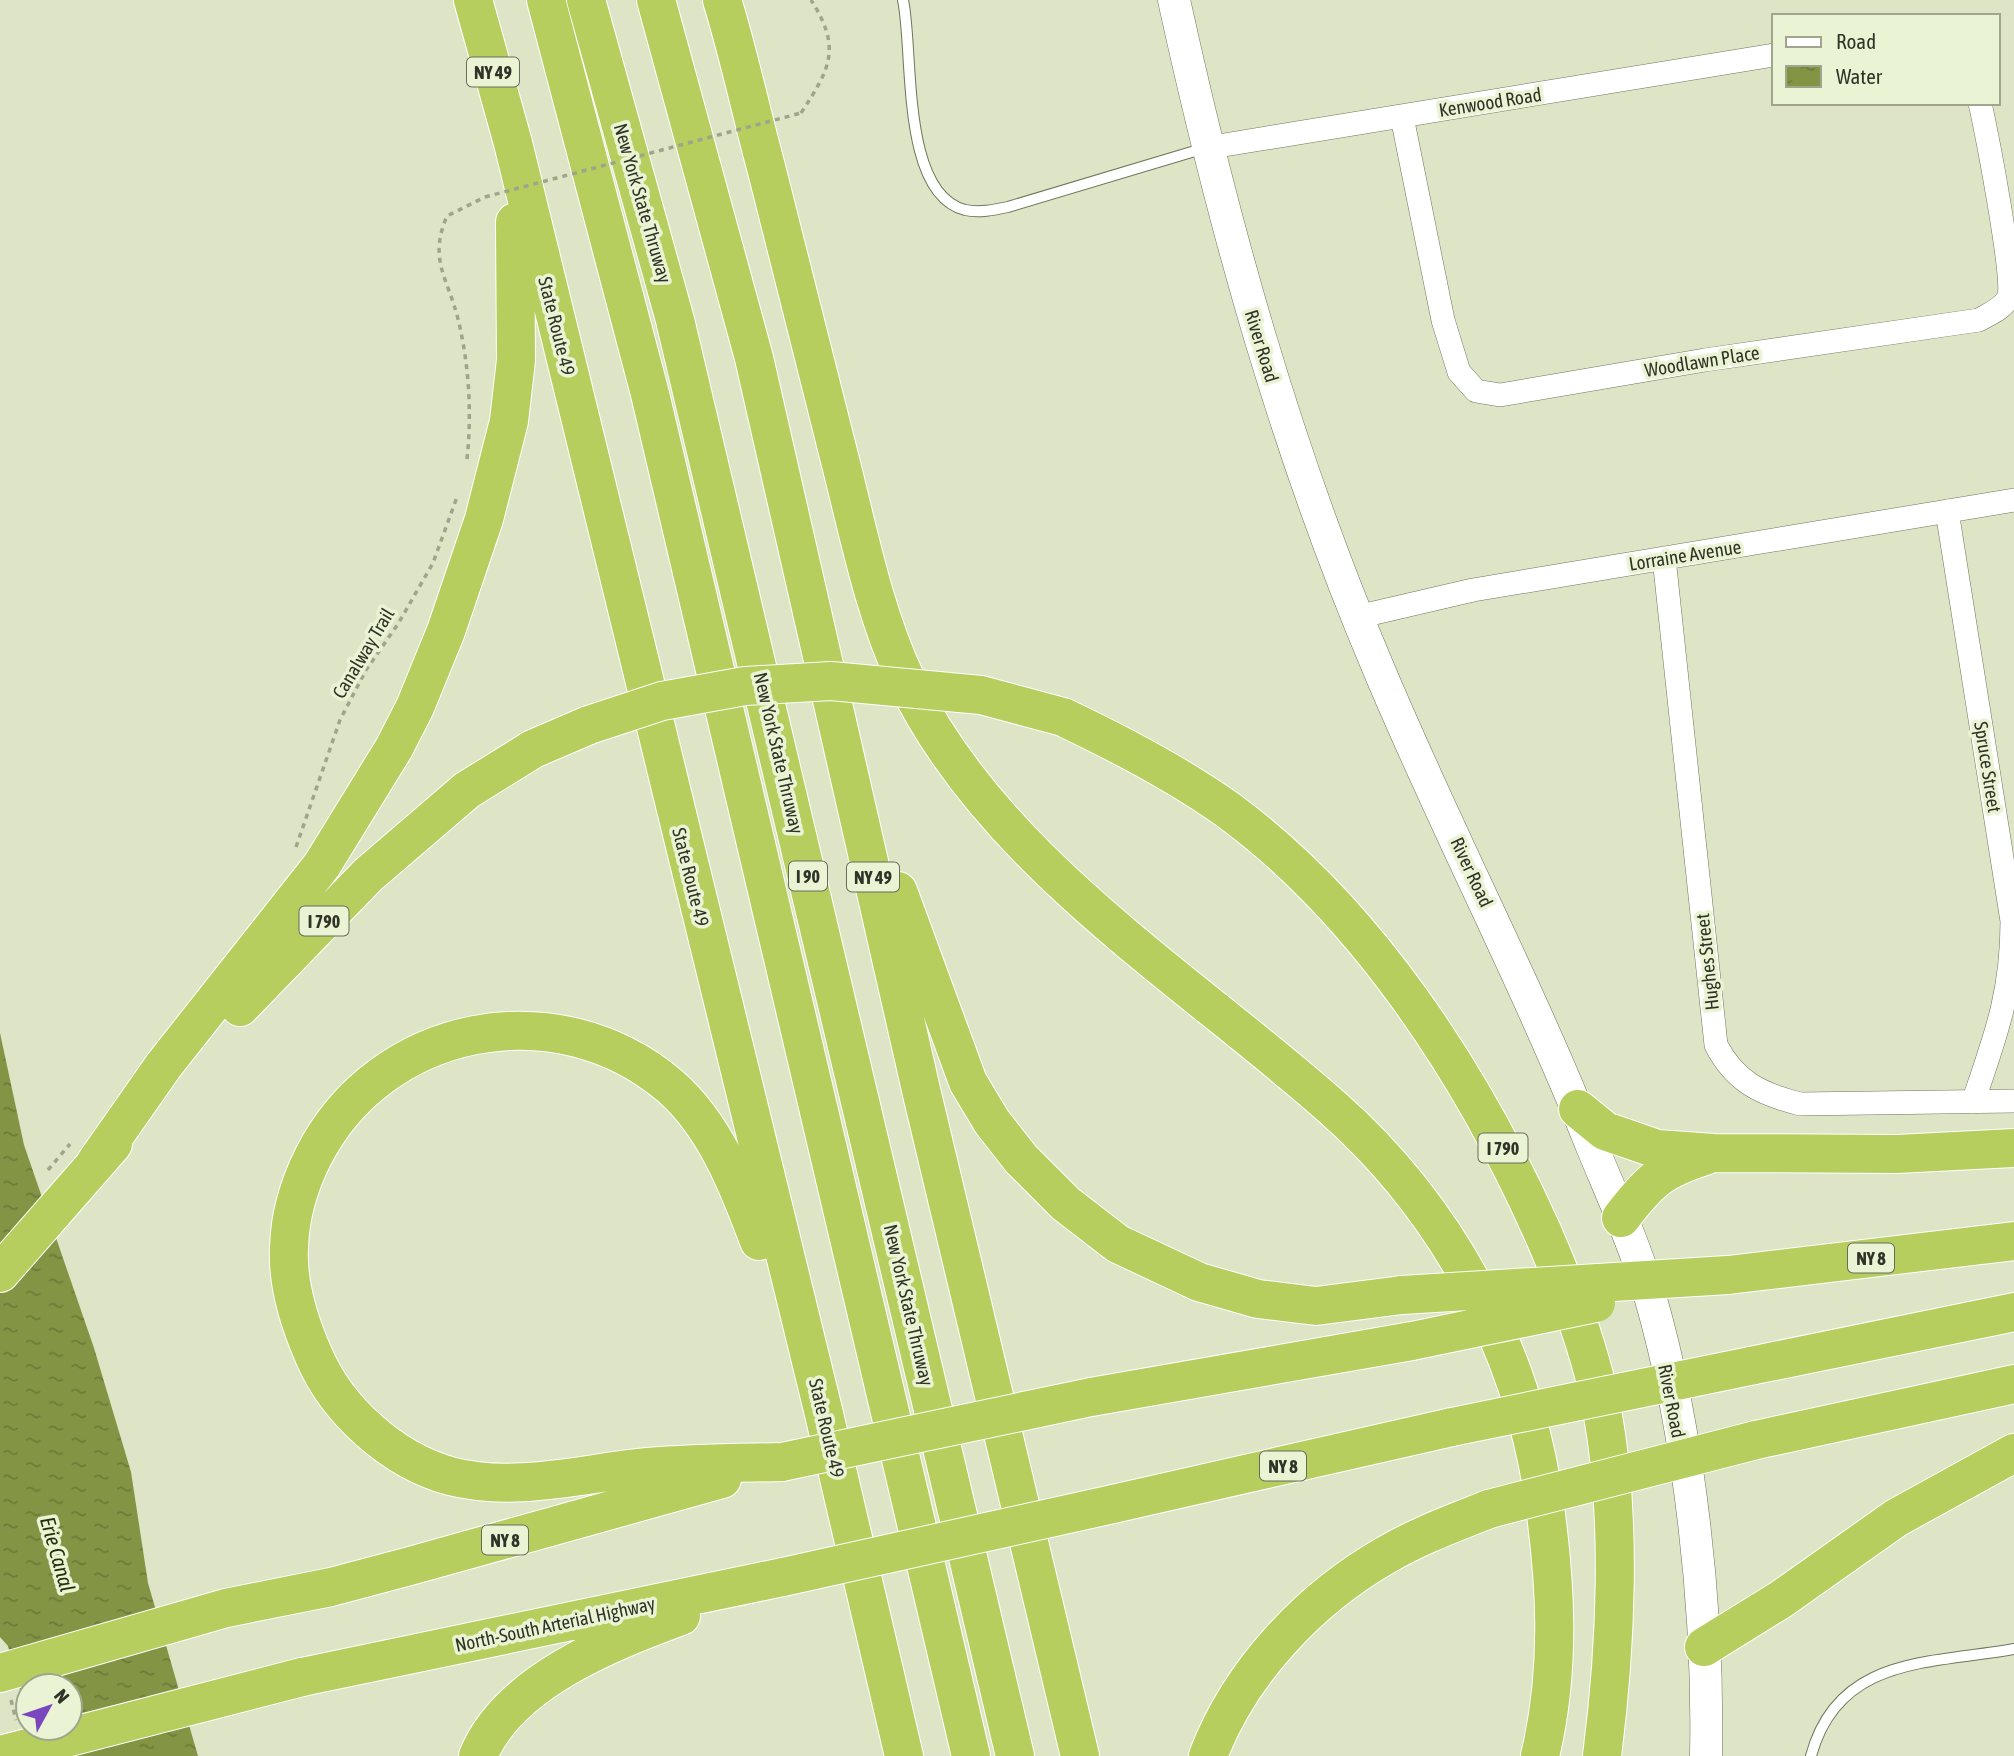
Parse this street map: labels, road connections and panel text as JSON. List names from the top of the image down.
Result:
{
  "streets": {
    "highway": [
      "NY 49",
      "New York State Thruway",
      "State Route 49",
      "I 90",
      "I 790",
      "NY 8",
      "North-South Arterial Highway"
    ],
    "main road": ["River Road"],
    "street": [
      "Kenwood Road",
      "Woodlawn Place",
      "Lorraine Avenue",
      "Spruce Street",
      "Hughes Street"
    ],
    "path": ["Canalway Trail"]
  },
  "crossings": [
    ["Kenwood Road", "River Road"],
    ["Kenwood Road", "Woodlawn Place"],
    ["River Road", "Lorraine Avenue"],
    ["Lorraine Avenue", "Spruce Street"],
    ["Lorraine Avenue", "Hughes Street"],
    ["Spruce Street", "Hughes Street"]
  ],
  "water": ["Erie Canal"],
  "legend": ["Road", "Water"],
  "north": "top right"
}
